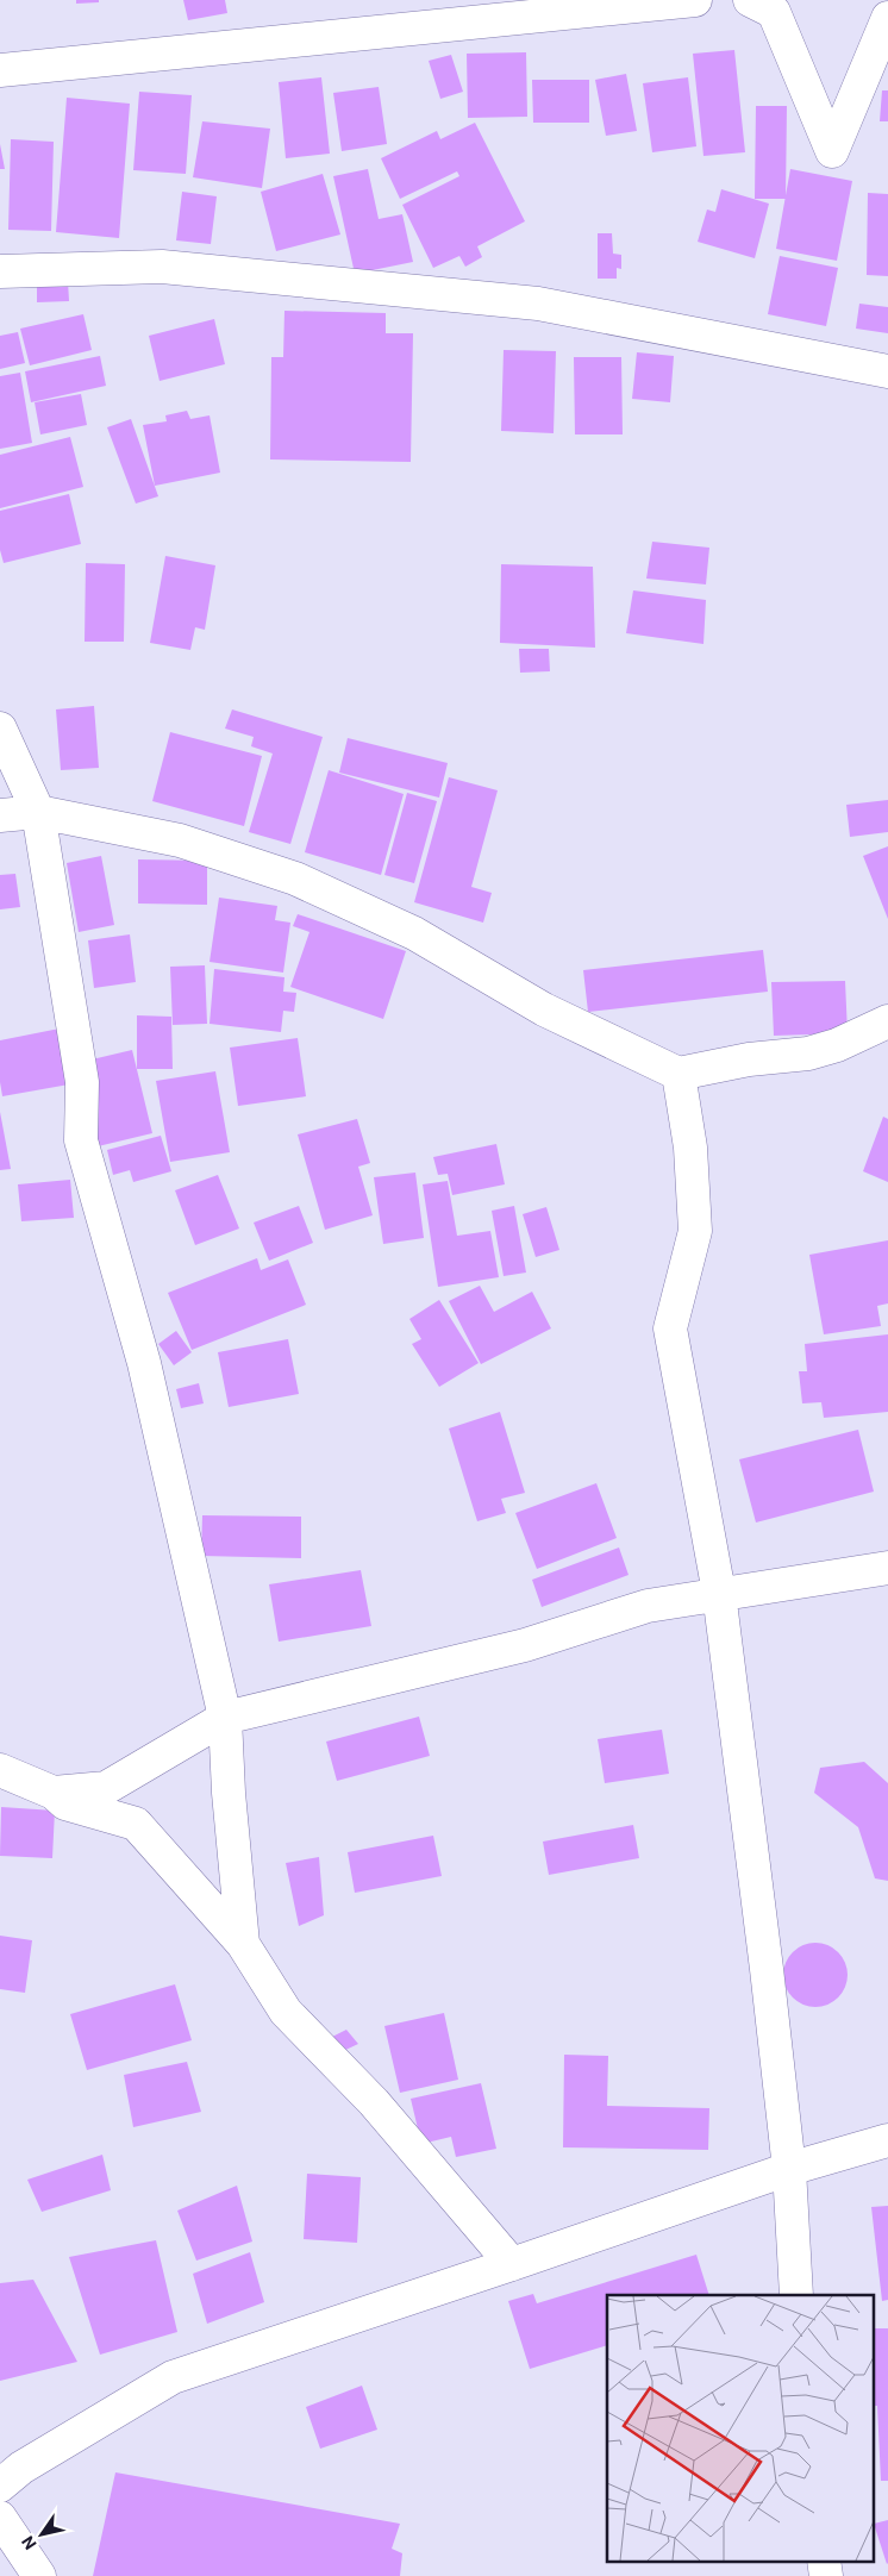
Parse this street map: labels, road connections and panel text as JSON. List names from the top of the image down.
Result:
{
  "north": "bottom left"
}
